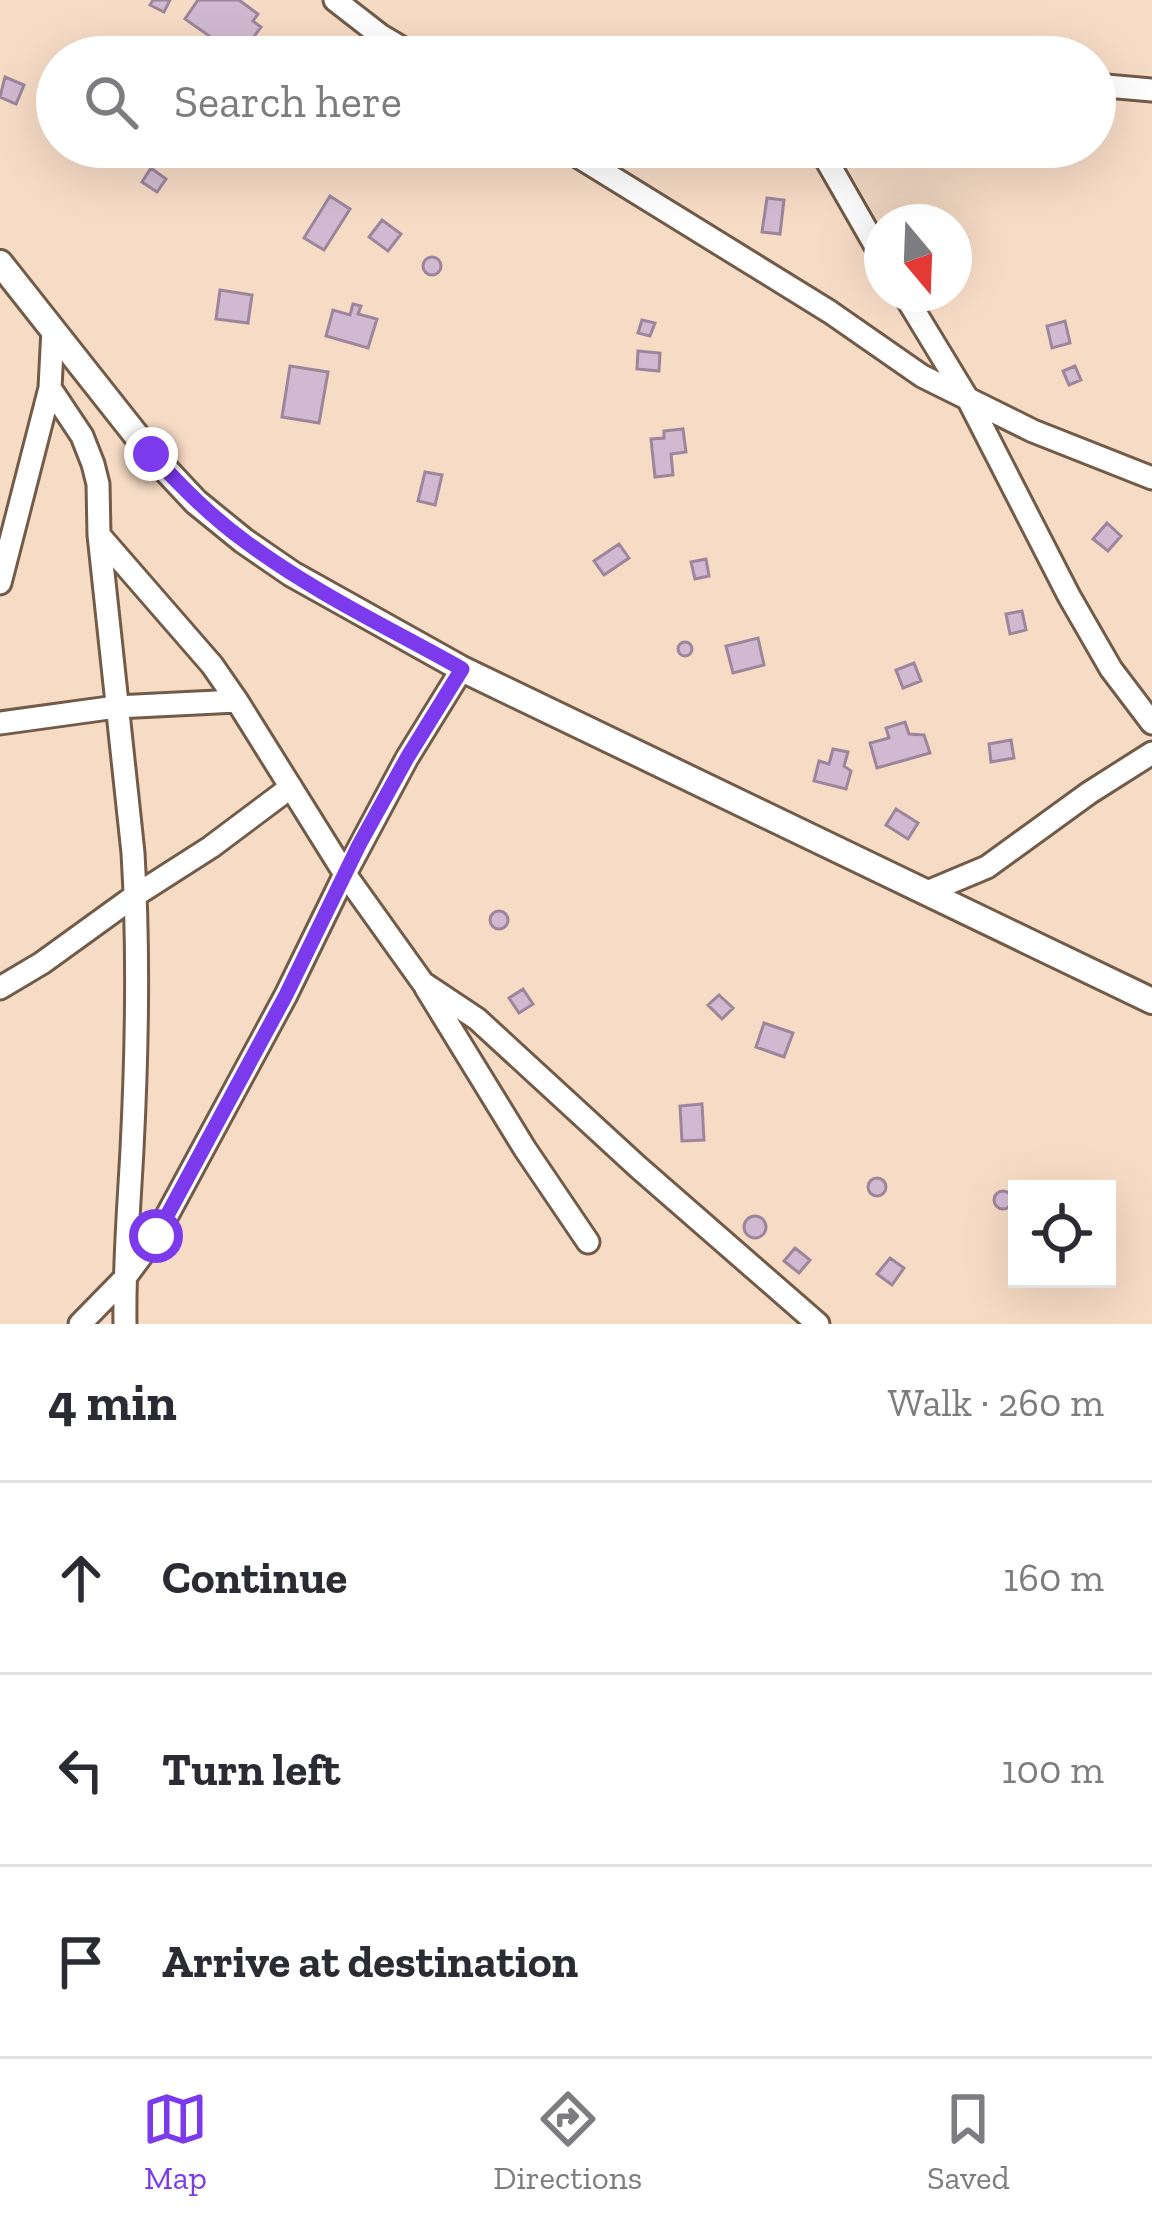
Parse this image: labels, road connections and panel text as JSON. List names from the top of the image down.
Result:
{
  "north": "bottom",
  "page": {
    "search": "Search here",
    "heading": ["4 min", "Walk · 260 m"],
    "list": [
      ["Continue", "160 m"],
      ["Turn left", "100 m"],
      "Arrive at destination"
    ],
    "nav": ["Map", "Directions", "Saved"]
  }
}
